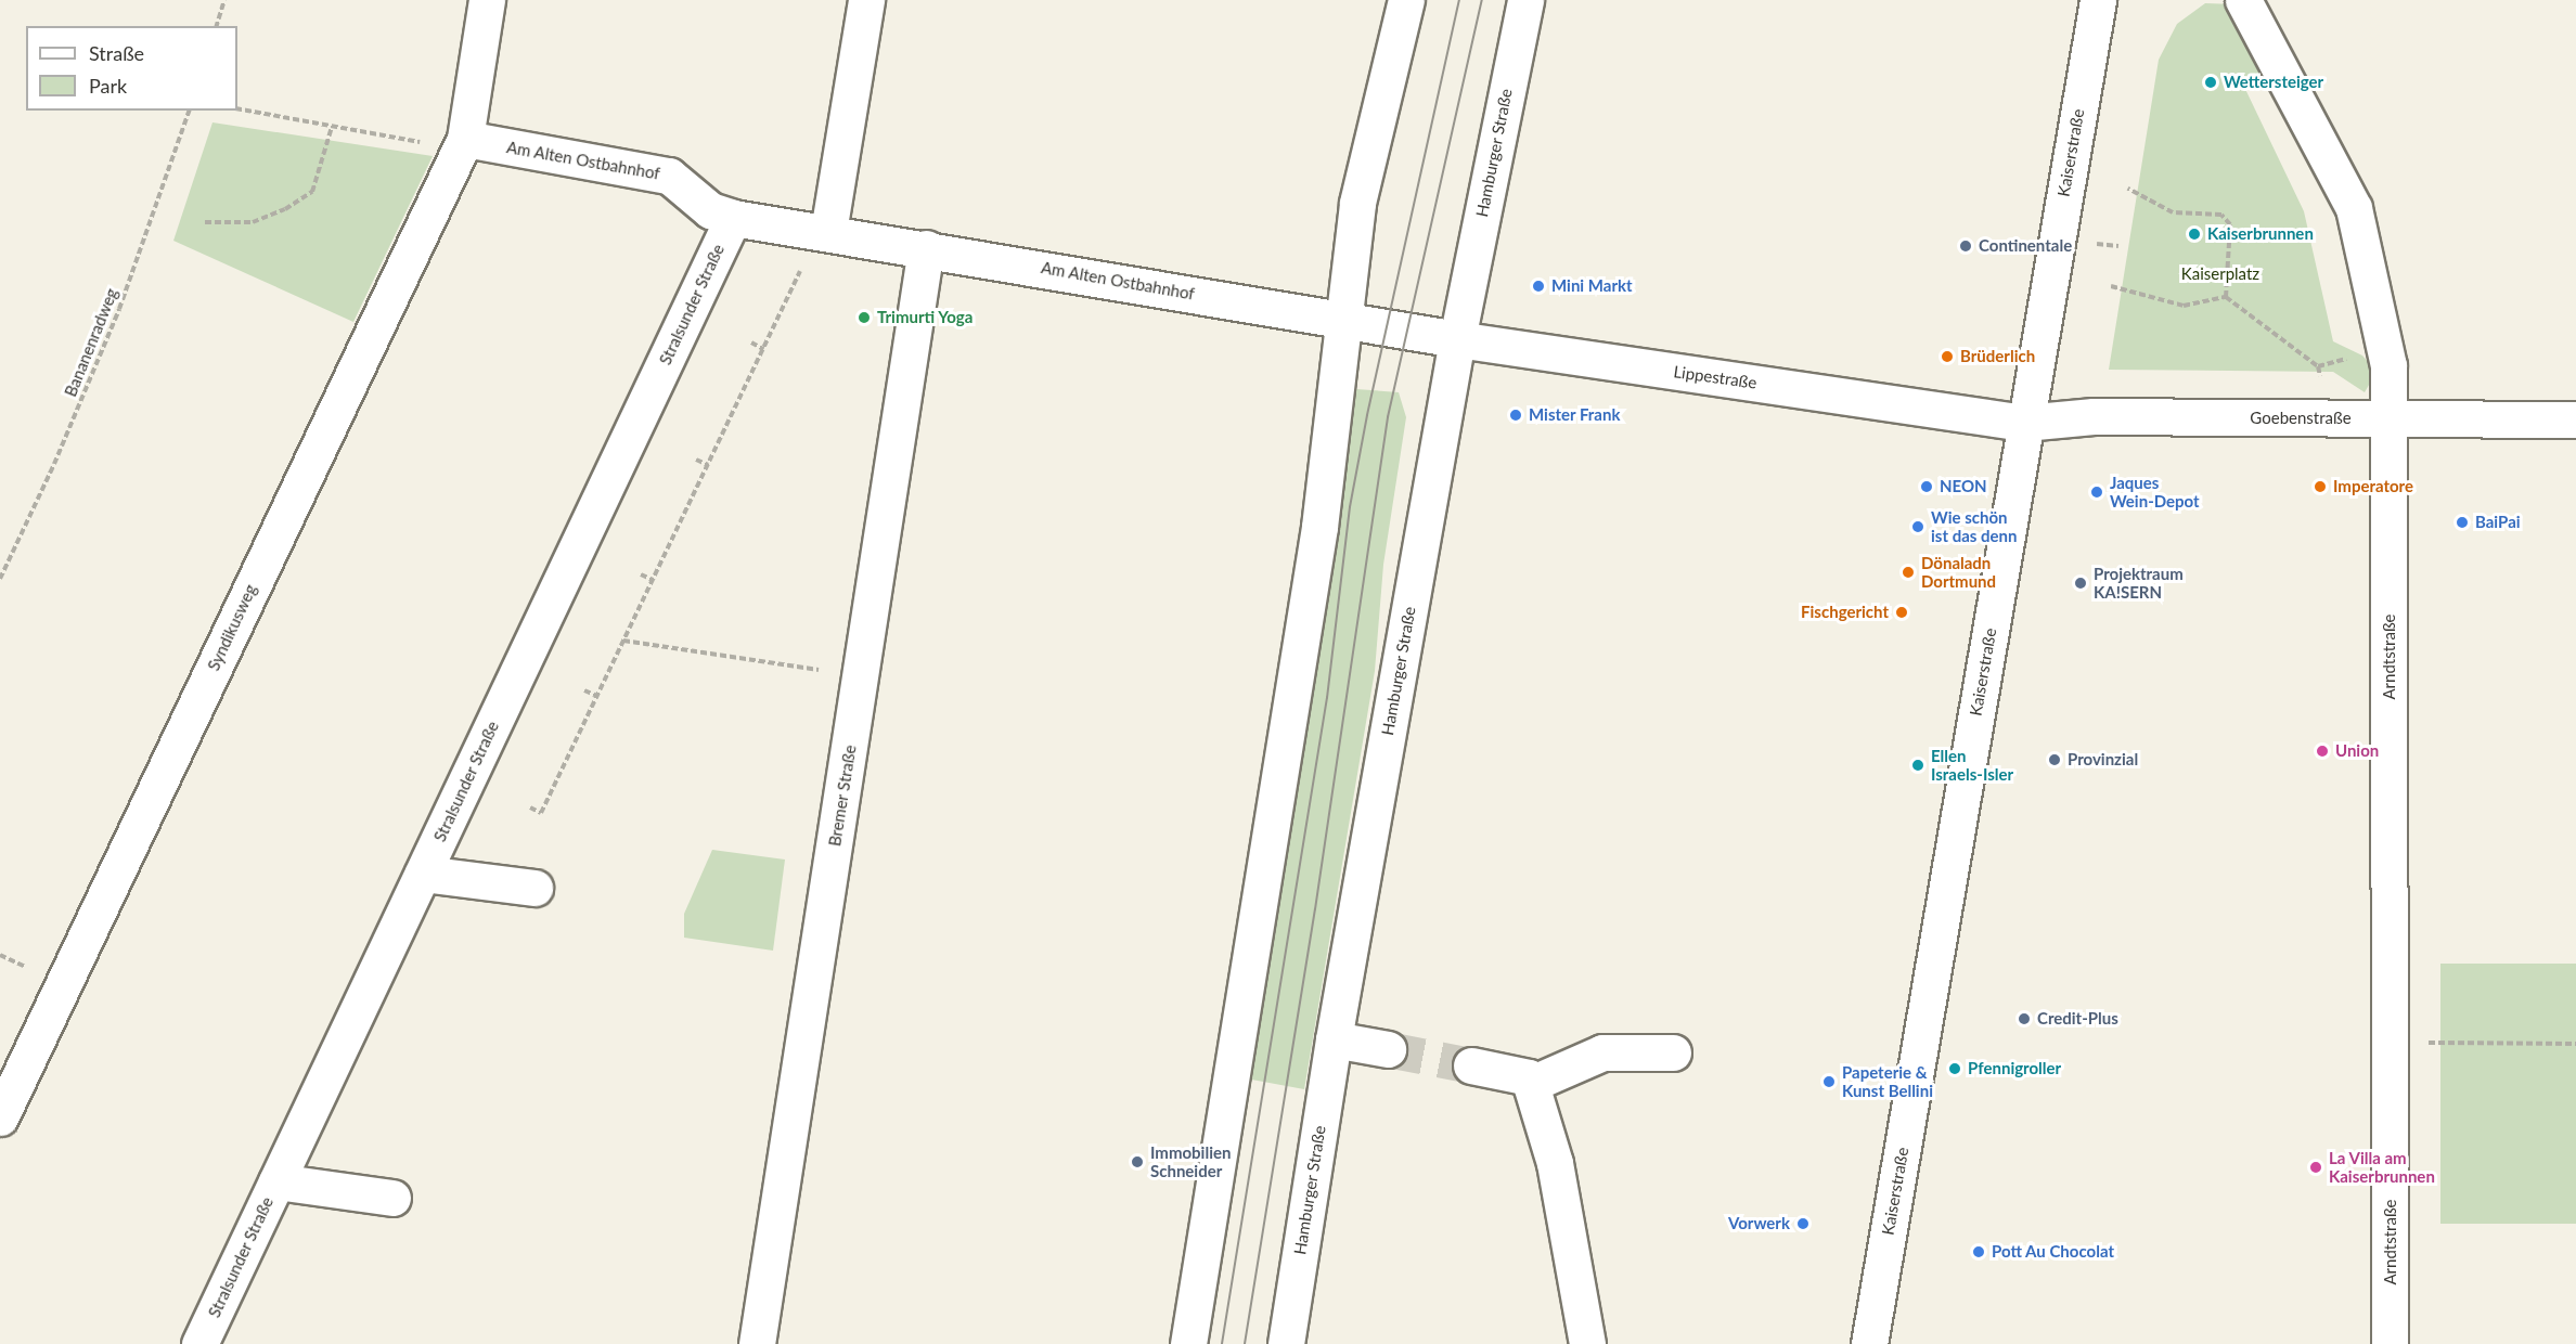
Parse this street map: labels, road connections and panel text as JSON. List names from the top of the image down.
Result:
{
  "streets": {
    "street": [
      "Hamburger Straße",
      "Kaiserstraße",
      "Am Alten Ostbahnhof",
      "Stralsunder Straße",
      "Lippestraße",
      "Goebenstraße",
      "Syndikusweg",
      "Arndtstraße",
      "Bremer Straße"
    ],
    "path": ["Bananenradweg"]
  },
  "crossings": [
    ["Hamburger Straße", "Lippestraße"],
    ["Kaiserstraße", "Lippestraße"],
    ["Kaiserstraße", "Goebenstraße"],
    ["Am Alten Ostbahnhof", "Stralsunder Straße"],
    ["Am Alten Ostbahnhof", "Lippestraße"],
    ["Am Alten Ostbahnhof", "Syndikusweg"],
    ["Am Alten Ostbahnhof", "Bremer Straße"],
    ["Lippestraße", "Goebenstraße"],
    ["Goebenstraße", "Arndtstraße"]
  ],
  "parks": ["Kaiserplatz"],
  "places": [
    "Wettersteiger",
    "Kaiserbrunnen",
    "Continentale",
    "Mini Markt",
    "Trimurti Yoga",
    "Brüderlich",
    "Mister Frank",
    "NEON",
    "Imperatore",
    "Jaques Wein-Depot",
    "BaiPai",
    "Wie schön ist das denn",
    "Dönaladn Dortmund",
    "Projektraum KA!SERN",
    "Fischgericht",
    "Union",
    "Provinzial",
    "Ellen Israels-Isler",
    "Credit-Plus",
    "Pfennigroller",
    "Papeterie & Kunst Bellini",
    "Immobilien Schneider",
    "La Villa am Kaiserbrunnen",
    "Vorwerk",
    "Pott Au Chocolat"
  ],
  "legend": ["Straße", "Park"]
}
